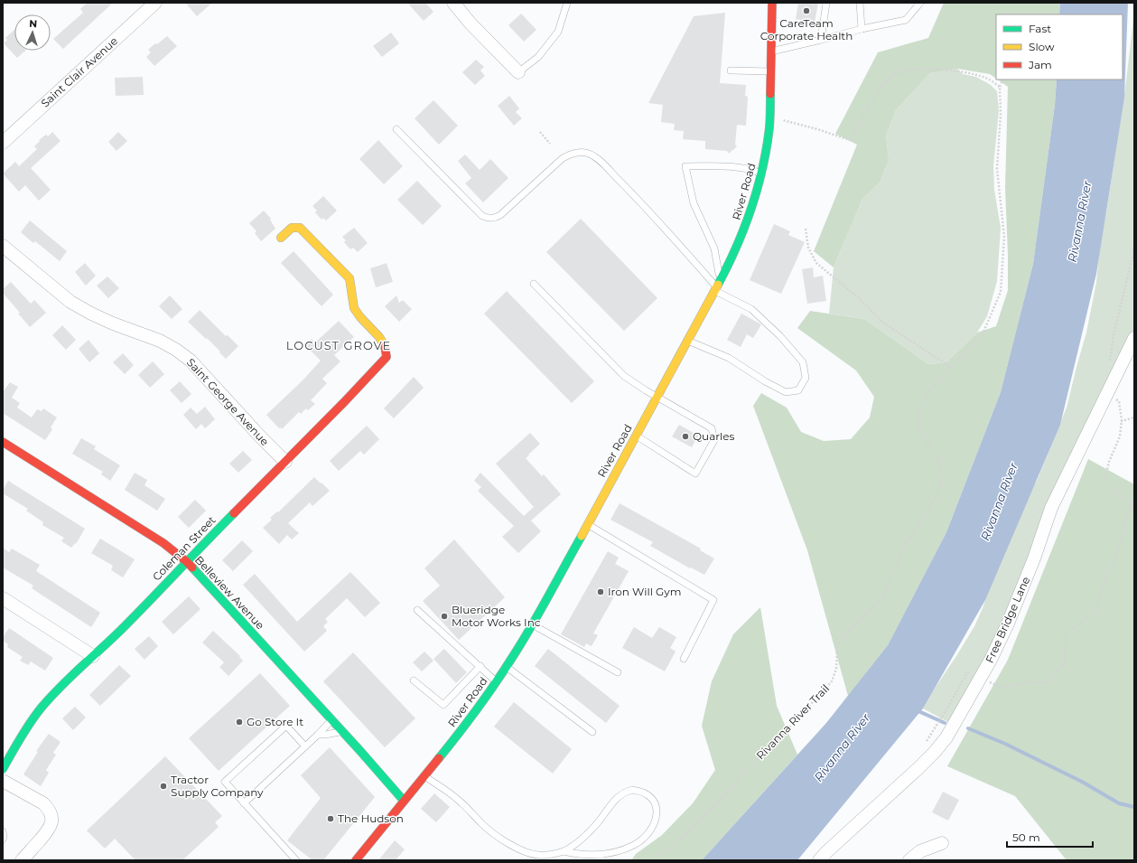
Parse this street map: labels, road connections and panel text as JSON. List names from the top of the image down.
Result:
{
  "streets": {
    "street": [
      "Saint Clair Avenue",
      "River Road",
      "Saint George Avenue",
      "Coleman Street",
      "Belleview Avenue",
      "Free Bridge Lane"
    ],
    "path": ["Rivanna River Trail"]
  },
  "crossings": [
    ["River Road", "Belleview Avenue"],
    ["Saint George Avenue", "Coleman Street"],
    ["Coleman Street", "Belleview Avenue"]
  ],
  "districts": ["LOCUST GROVE"],
  "water": ["Rivanna River"],
  "places": [
    "CareTeam Corporate Health",
    "Quarles",
    "Iron Will Gym",
    "Blueridge Motor Works Inc",
    "Go Store It",
    "Tractor Supply Company",
    "The Hudson"
  ],
  "legend": ["Fast", "Slow", "Jam"],
  "scale_bar": "50 m",
  "north": "top"
}
